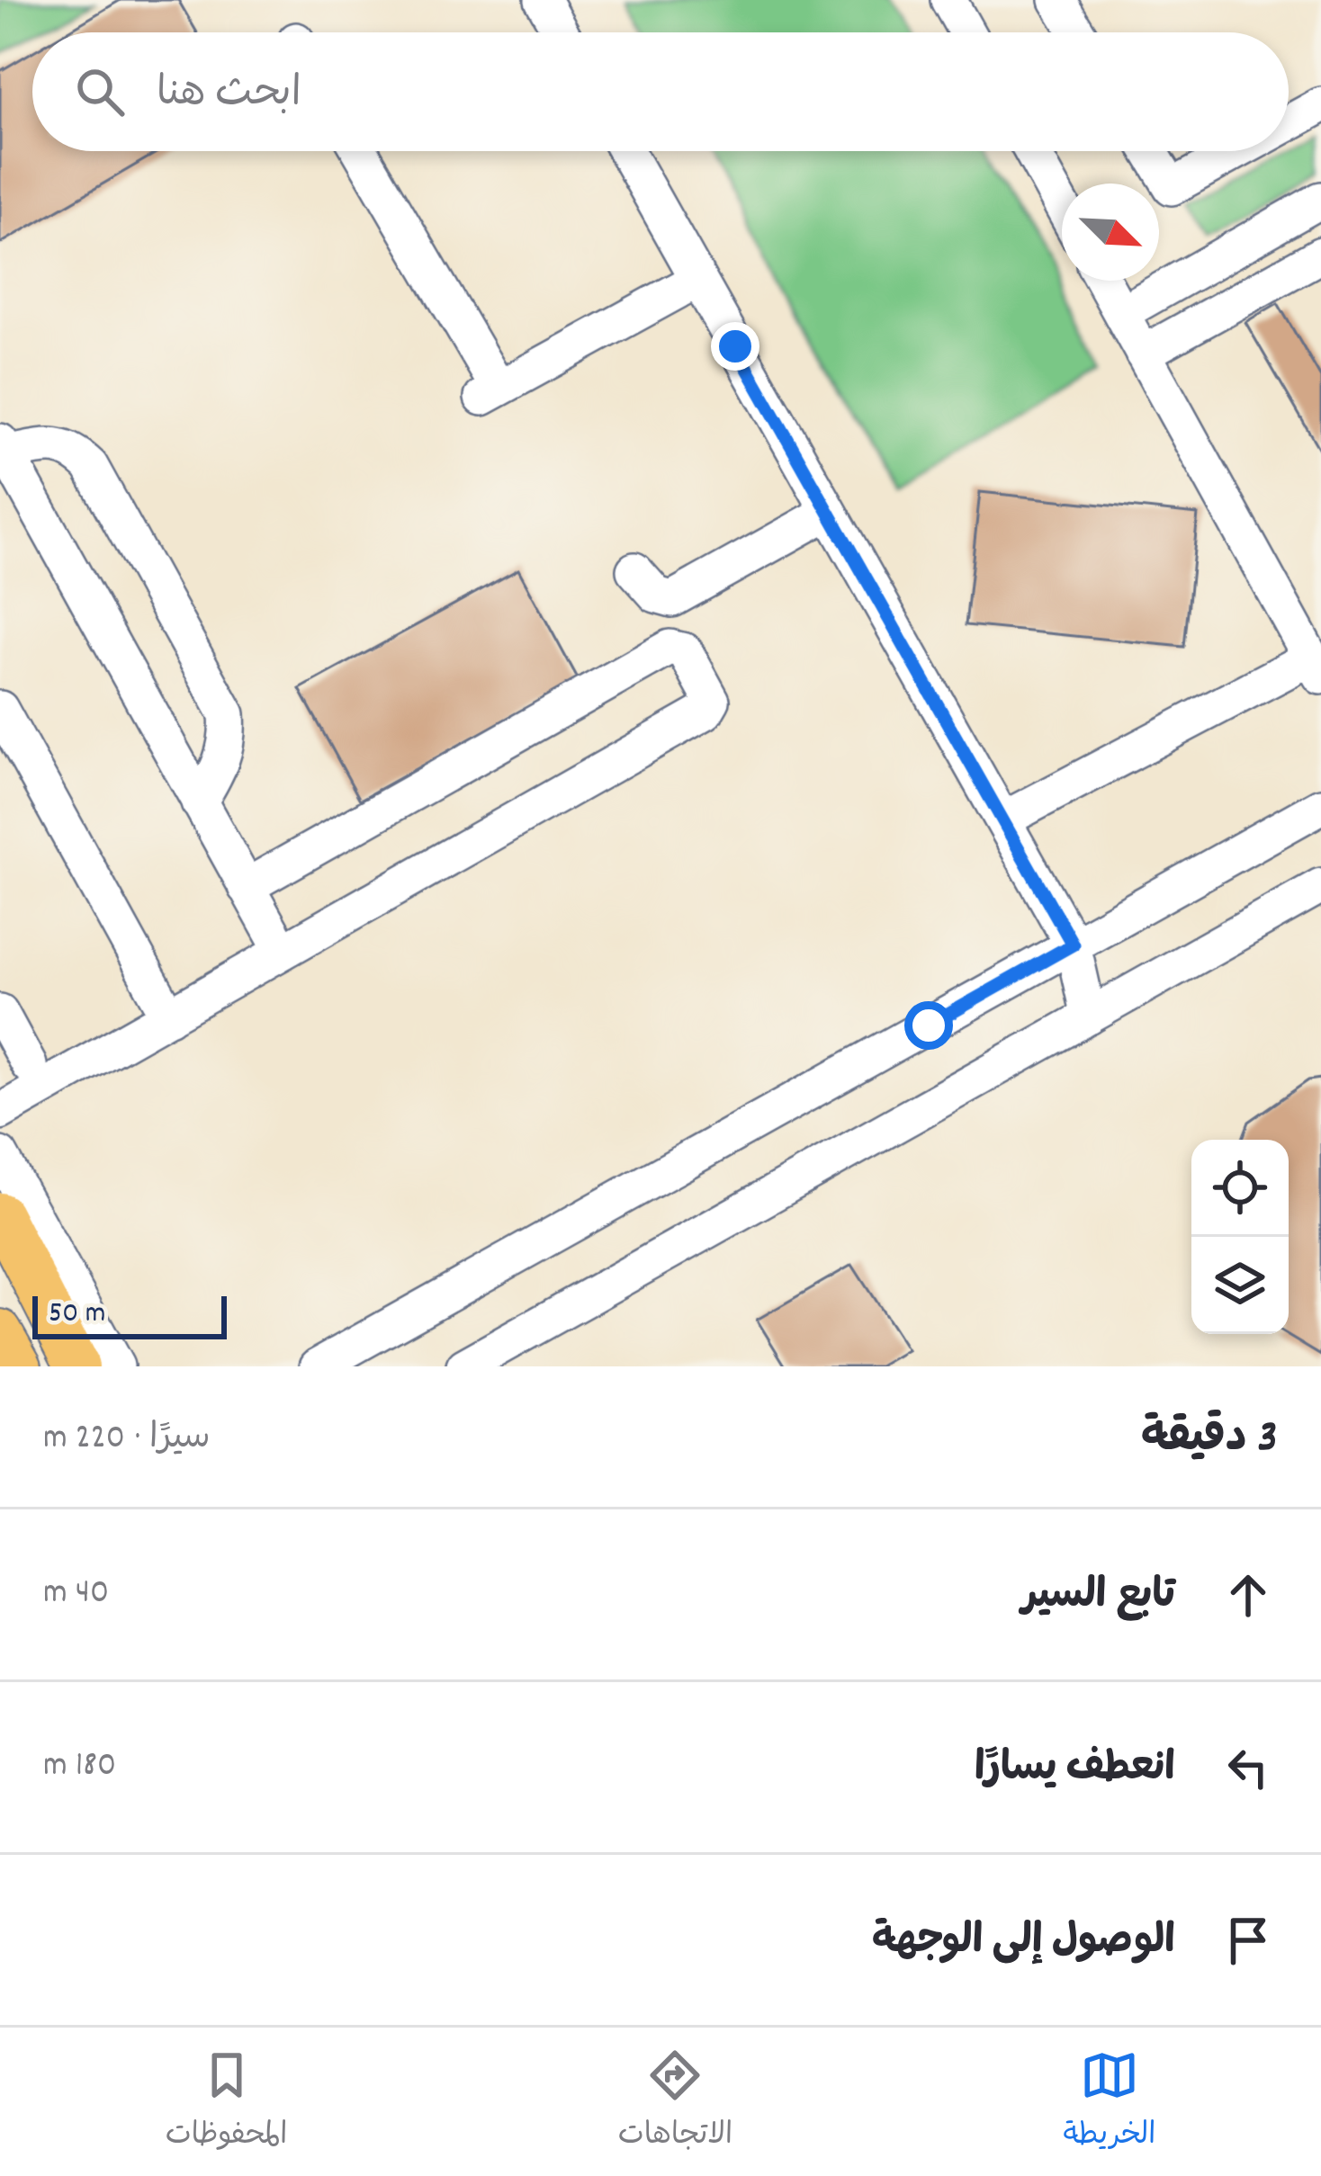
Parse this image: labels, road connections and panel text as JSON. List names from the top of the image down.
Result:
{
  "scale_bar": "50 m",
  "north": "bottom right",
  "page": {
    "search": "ابحث هنا",
    "scale": "50 m",
    "heading": ["3 دقيقة", "سيرًا · 220 m"],
    "list": [
      ["تابع السير", "40 m"],
      ["انعطف يسارًا", "180 m"],
      "الوصول إلى الوجهة"
    ],
    "nav": ["الخريطة", "الاتجاهات", "المحفوظات"]
  }
}
